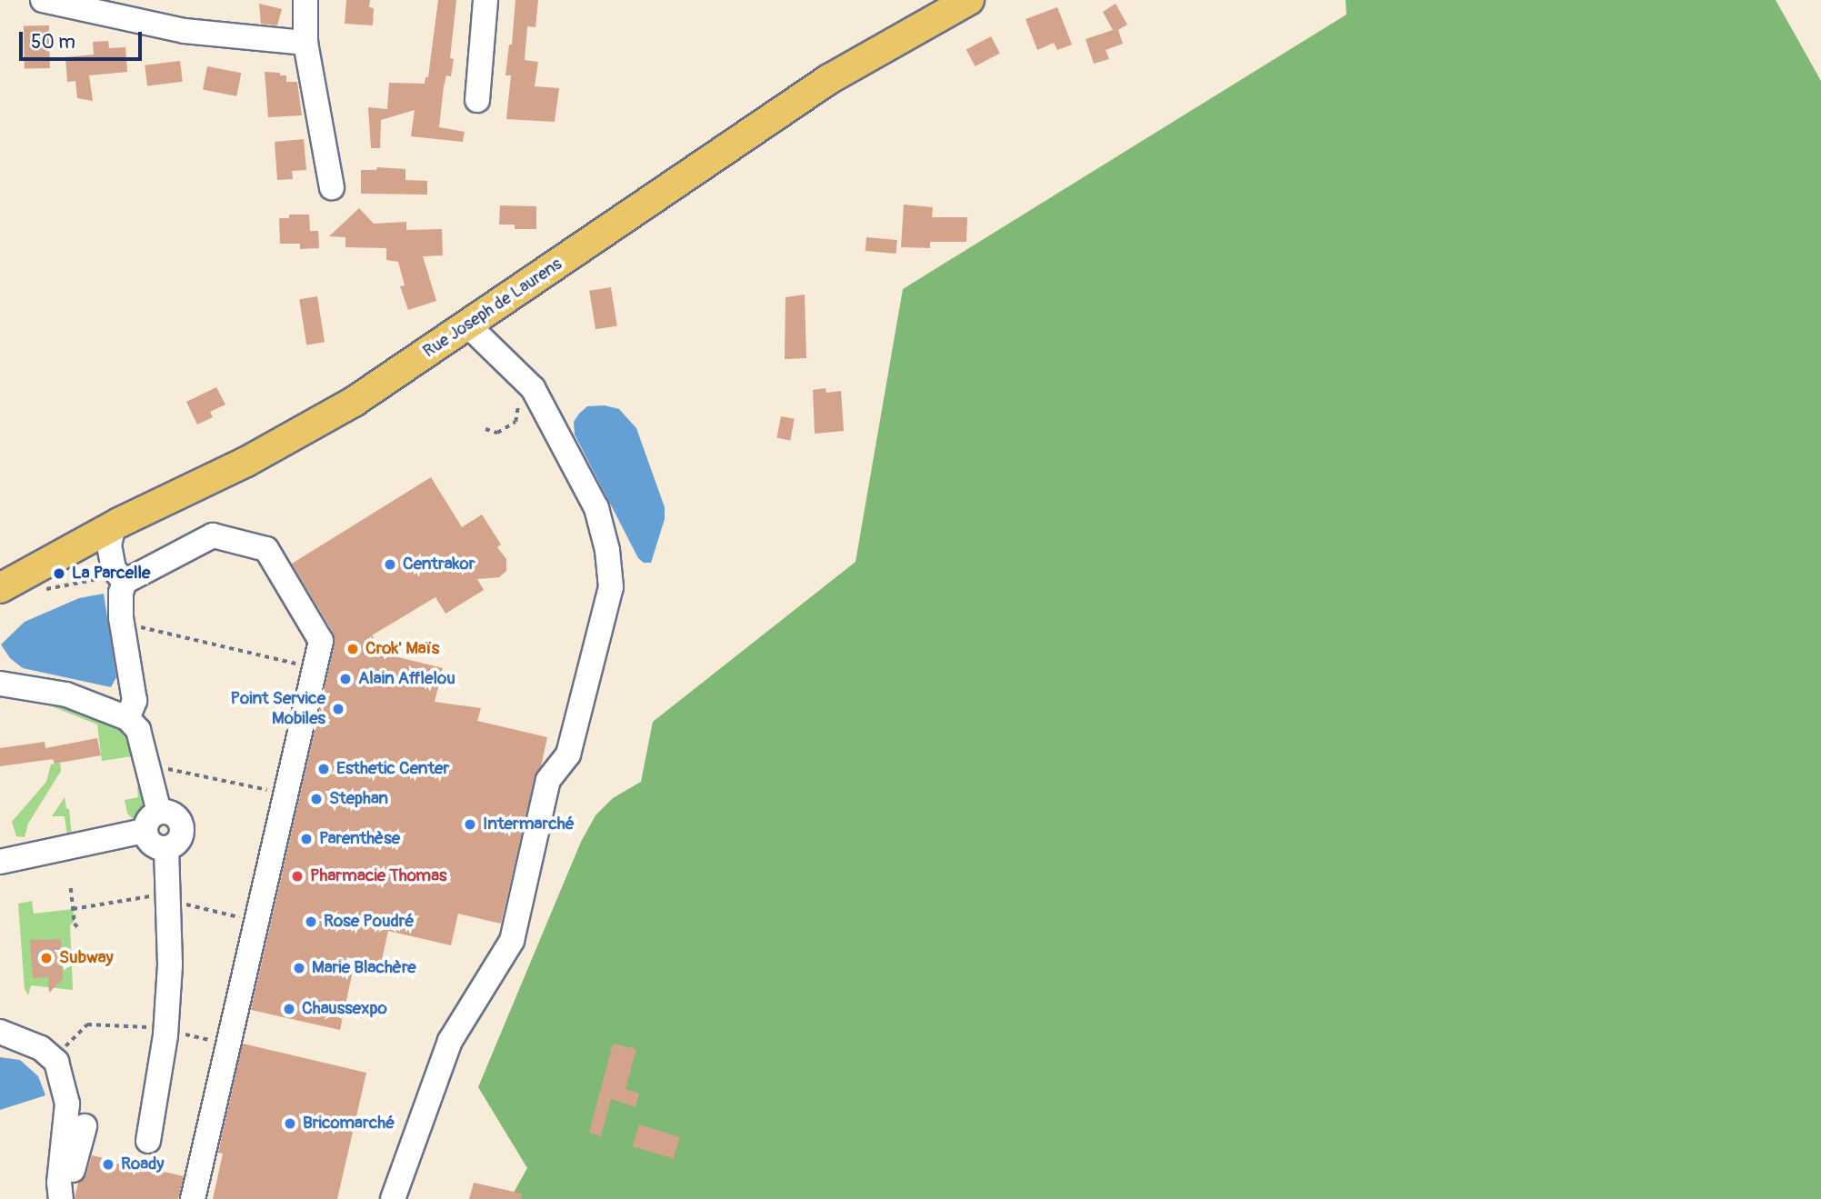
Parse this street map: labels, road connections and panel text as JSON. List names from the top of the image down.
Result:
{
  "streets": {
    "main road": ["Rue Joseph de Laurens"]
  },
  "places": [
    "Centrakor",
    "La Parcelle",
    "Crok' Maïs",
    "Alain Afflelou",
    "Point Service Mobiles",
    "Esthetic Center",
    "Stephan",
    "Intermarché",
    "Parenthèse",
    "Pharmacie Thomas",
    "Rose Poudré",
    "Subway",
    "Marie Blachère",
    "Chaussexpo",
    "Bricomarché",
    "Roady"
  ],
  "scale_bar": "50 m"
}
